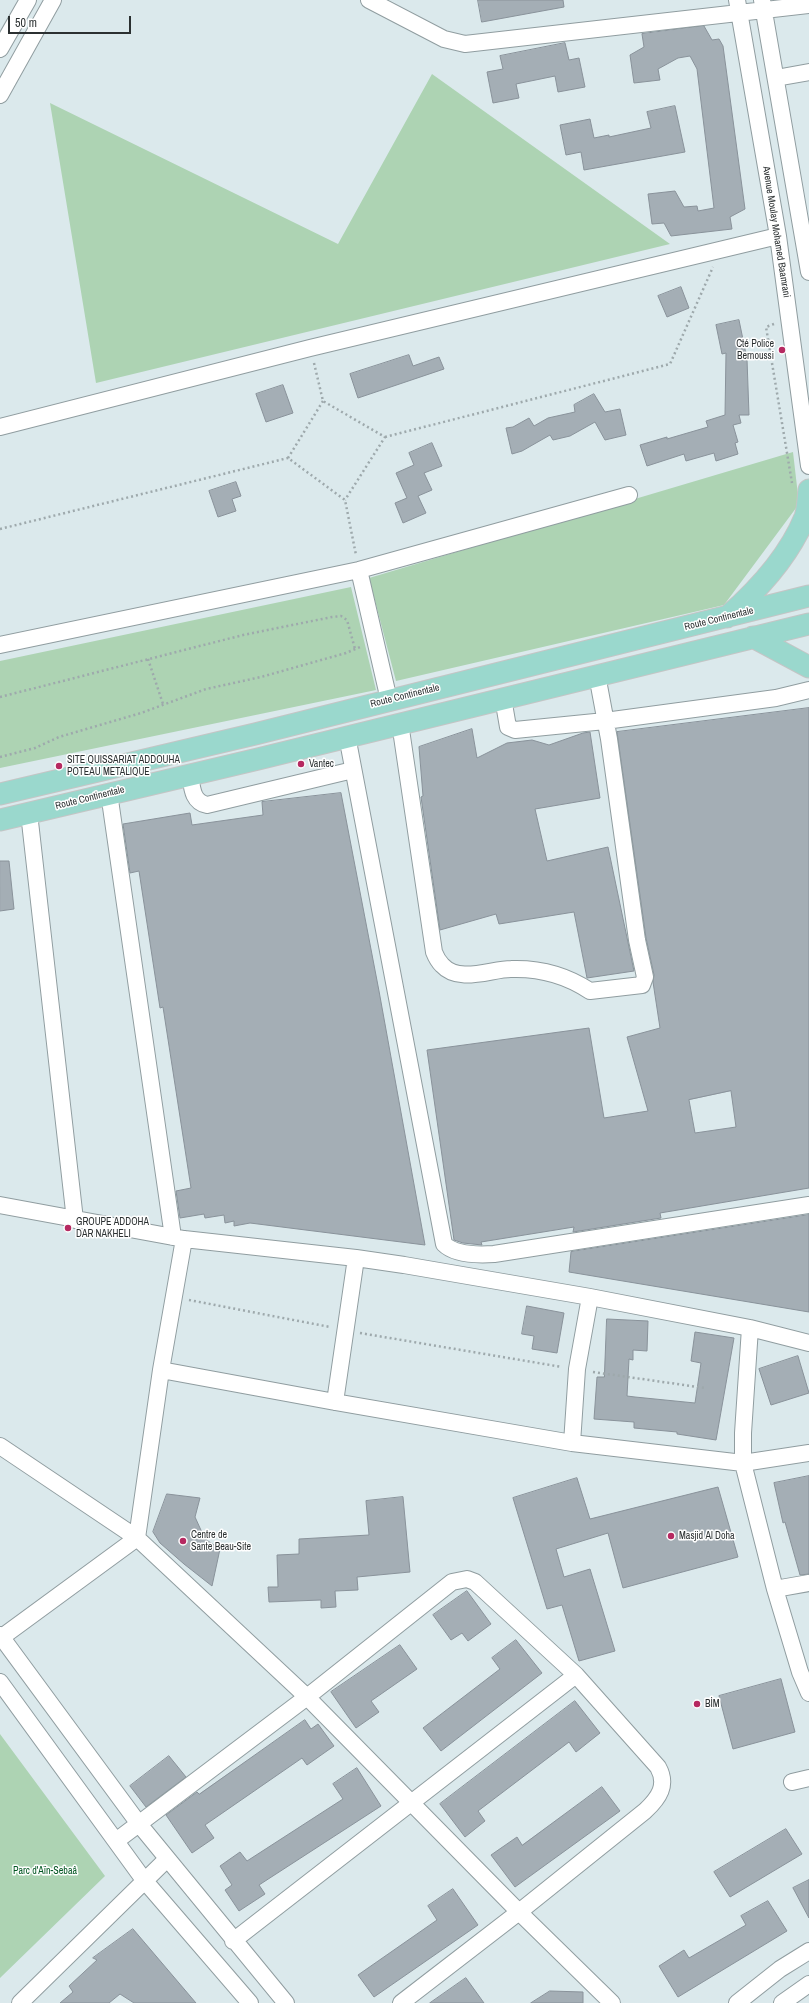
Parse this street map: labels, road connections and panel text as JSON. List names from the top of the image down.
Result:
{
  "streets": {
    "main road": ["Route Continentale"],
    "street": ["Avenue Moulay Mohamed Baamrani"]
  },
  "parks": ["Parc d'Aïn-Sebaâ"],
  "places": [
    "Cté Police Bernoussi",
    "Vantec",
    "SITE QUISSARIAT ADDOUHA POTEAU METALIQUE",
    "GROUPE ADDOHA DAR NAKHELI",
    "Masjid Al Doha",
    "Centre de Sante Beau-Site",
    "BİM"
  ],
  "scale_bar": "50 m"
}
